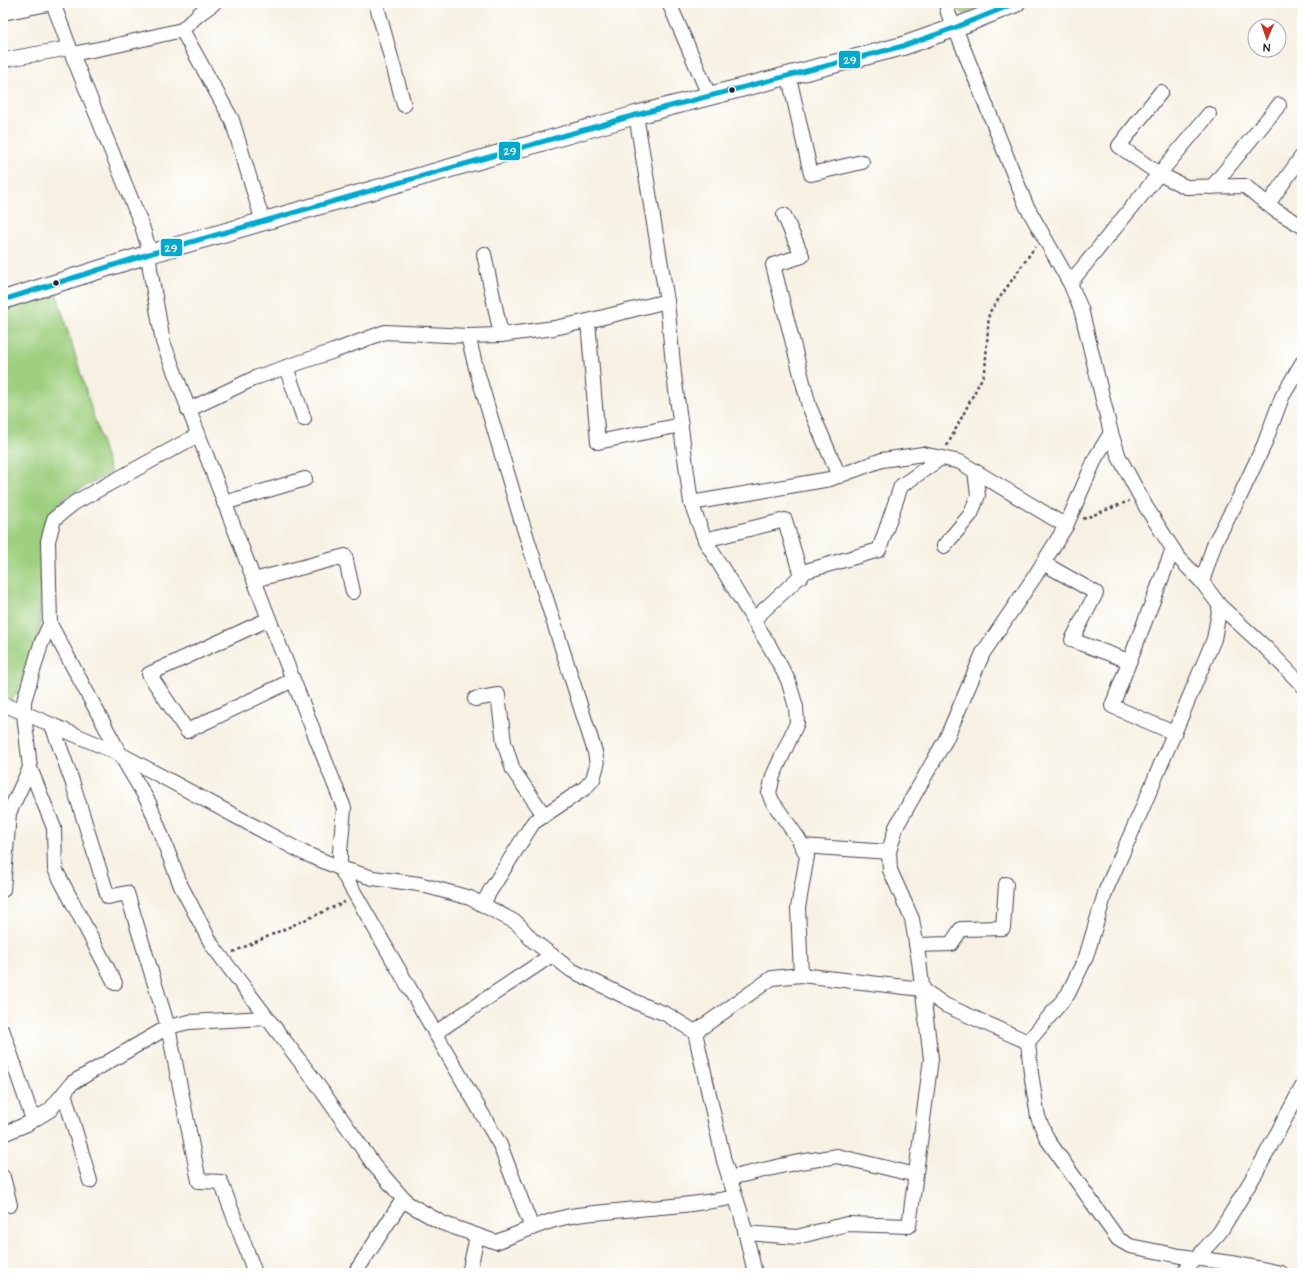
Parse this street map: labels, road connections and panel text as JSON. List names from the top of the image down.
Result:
{
  "lines": ["transit line 29"],
  "north": "bottom"
}
